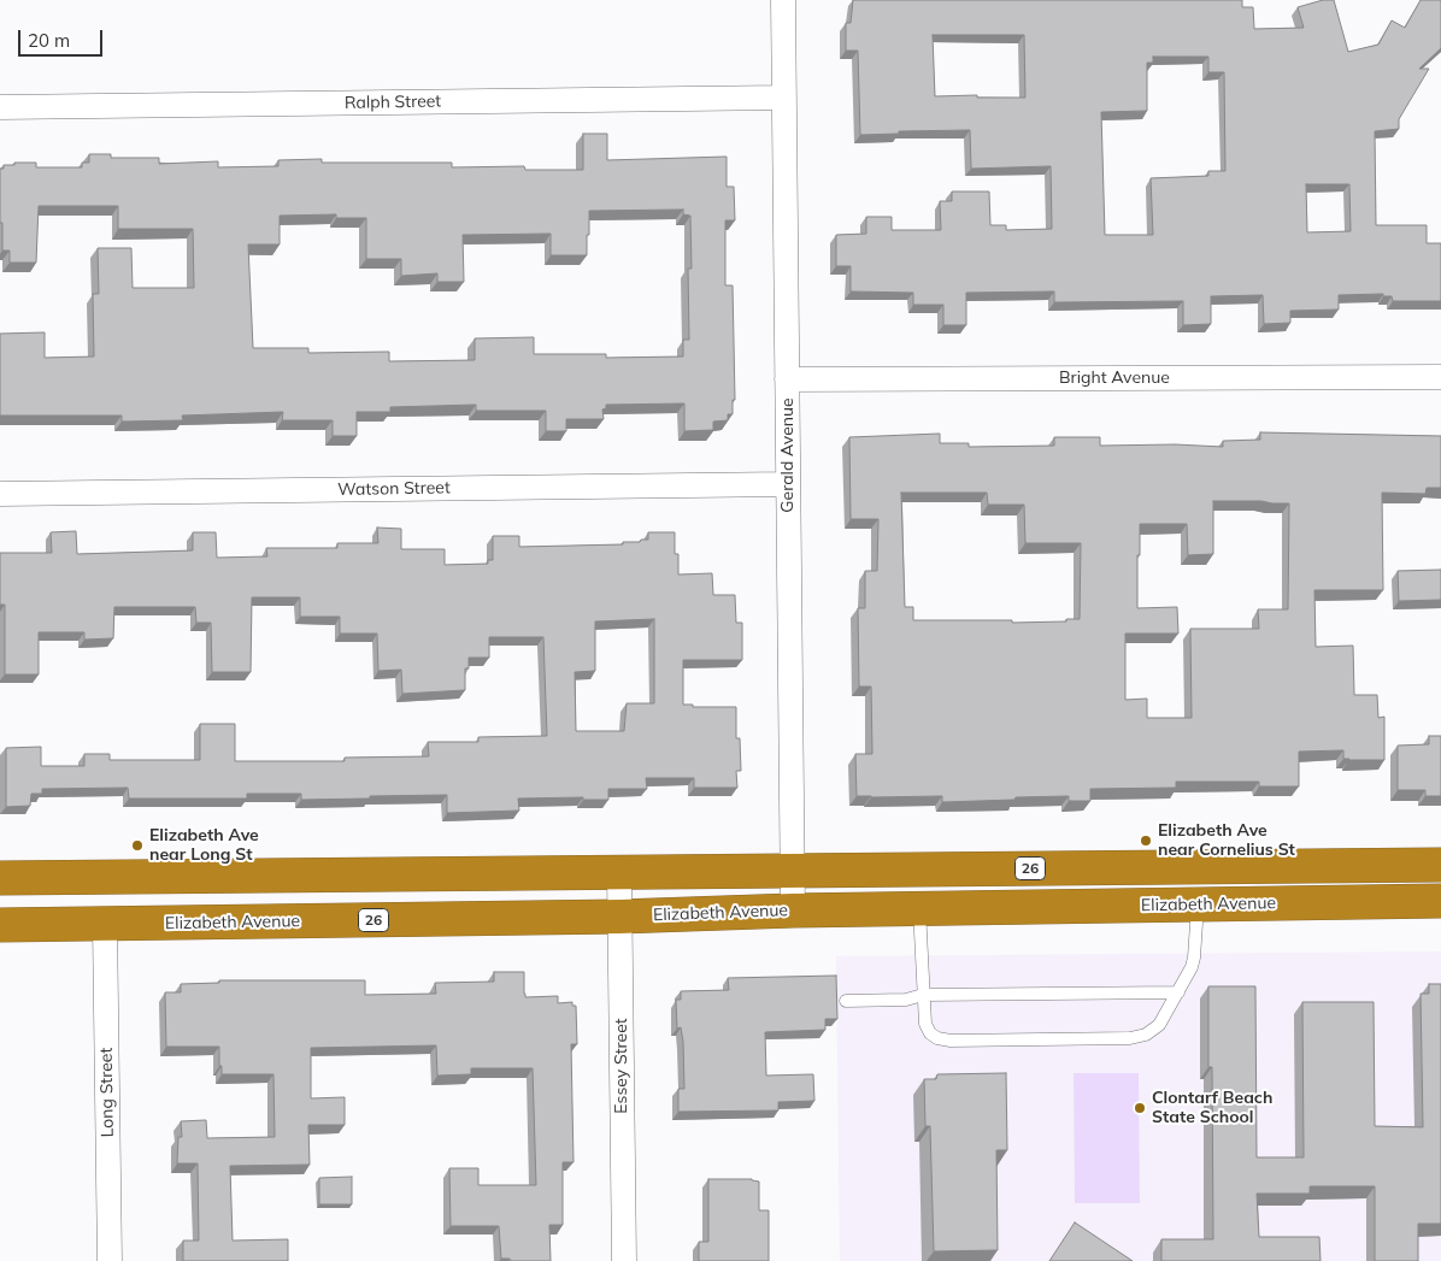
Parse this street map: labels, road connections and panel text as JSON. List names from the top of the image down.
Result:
{
  "streets": {
    "highway": ["26", "Elizabeth Avenue"],
    "street": [
      "Ralph Street",
      "Bright Avenue",
      "Gerald Avenue",
      "Watson Street",
      "Essey Street",
      "Long Street"
    ]
  },
  "crossings": [
    ["Ralph Street", "Gerald Avenue"],
    ["Bright Avenue", "Gerald Avenue"],
    ["Gerald Avenue", "Watson Street"],
    ["Gerald Avenue", "26"],
    ["Gerald Avenue", "Elizabeth Avenue"],
    ["26", "Essey Street"],
    ["Elizabeth Avenue", "Essey Street"],
    ["Elizabeth Avenue", "Long Street"]
  ],
  "places": ["Elizabeth Ave near Cornelius St", "Elizabeth Ave near Long St", "Clontarf Beach State School"],
  "scale_bar": "20 m"
}
